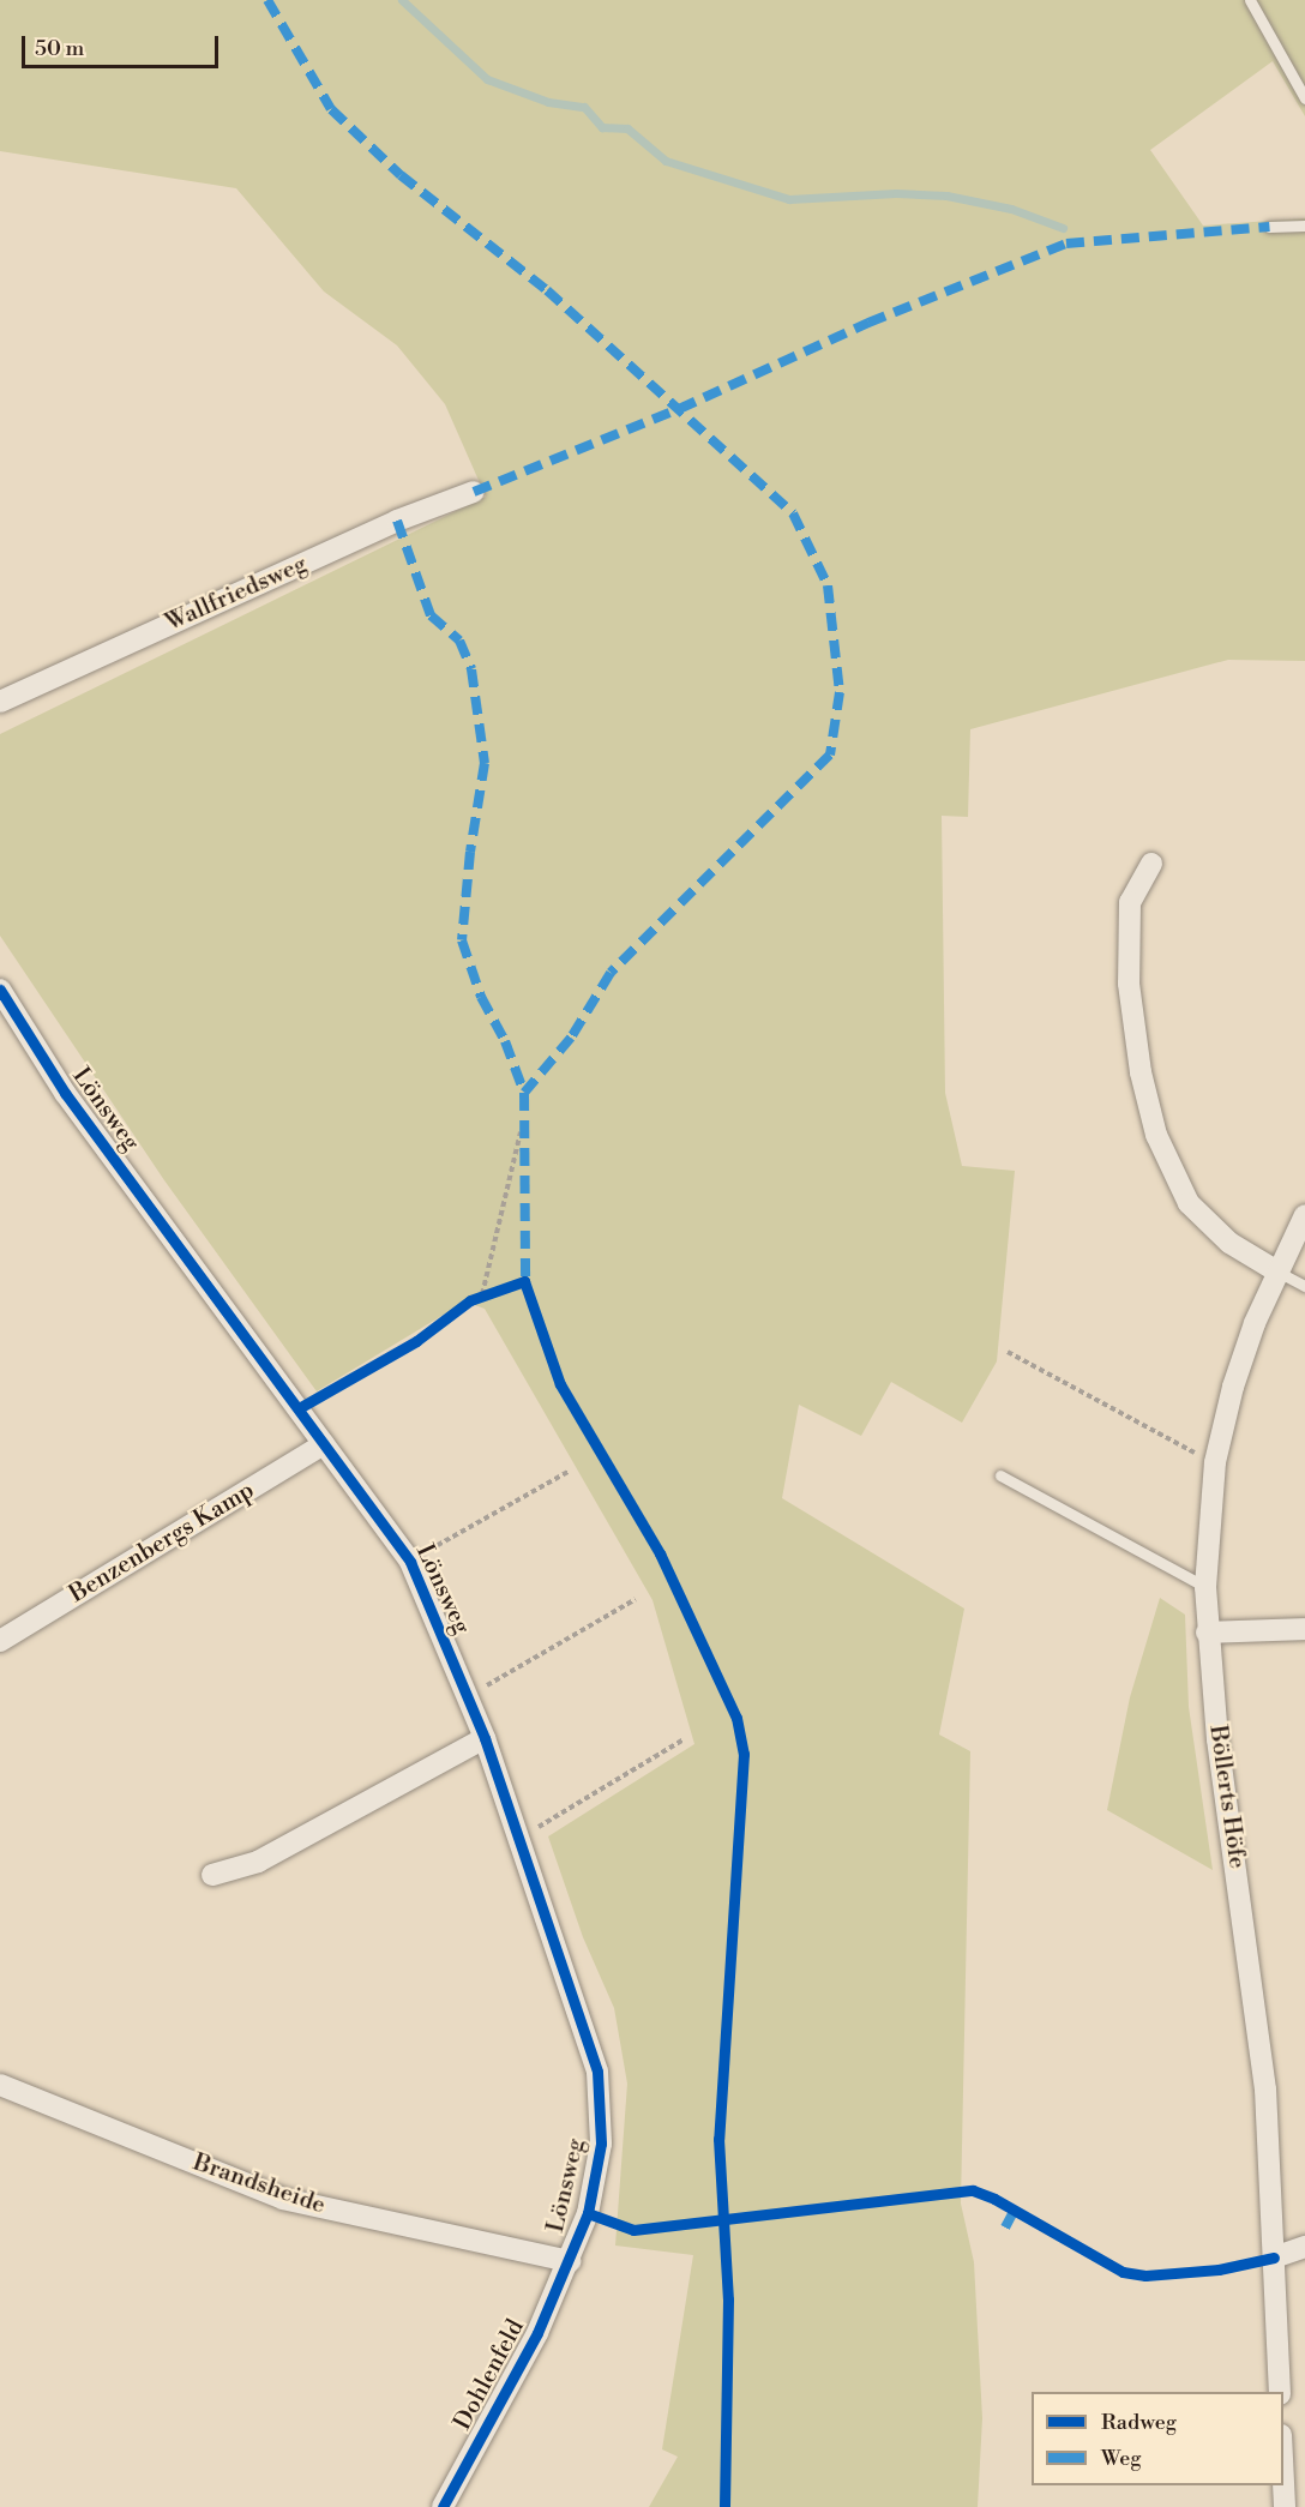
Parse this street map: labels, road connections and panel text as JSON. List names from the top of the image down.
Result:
{
  "streets": {
    "street": [
      "Wallfriedsweg",
      "Lönsweg",
      "Benzenbergs Kamp",
      "Böllerts Höfe",
      "Brandsheide",
      "Dohlenfeld"
    ]
  },
  "crossings": [
    ["Lönsweg", "Benzenbergs Kamp"],
    ["Lönsweg", "Brandsheide"],
    ["Lönsweg", "Dohlenfeld"],
    ["Brandsheide", "Dohlenfeld"]
  ],
  "legend": ["Radweg", "Weg"],
  "scale_bar": "50 m"
}
